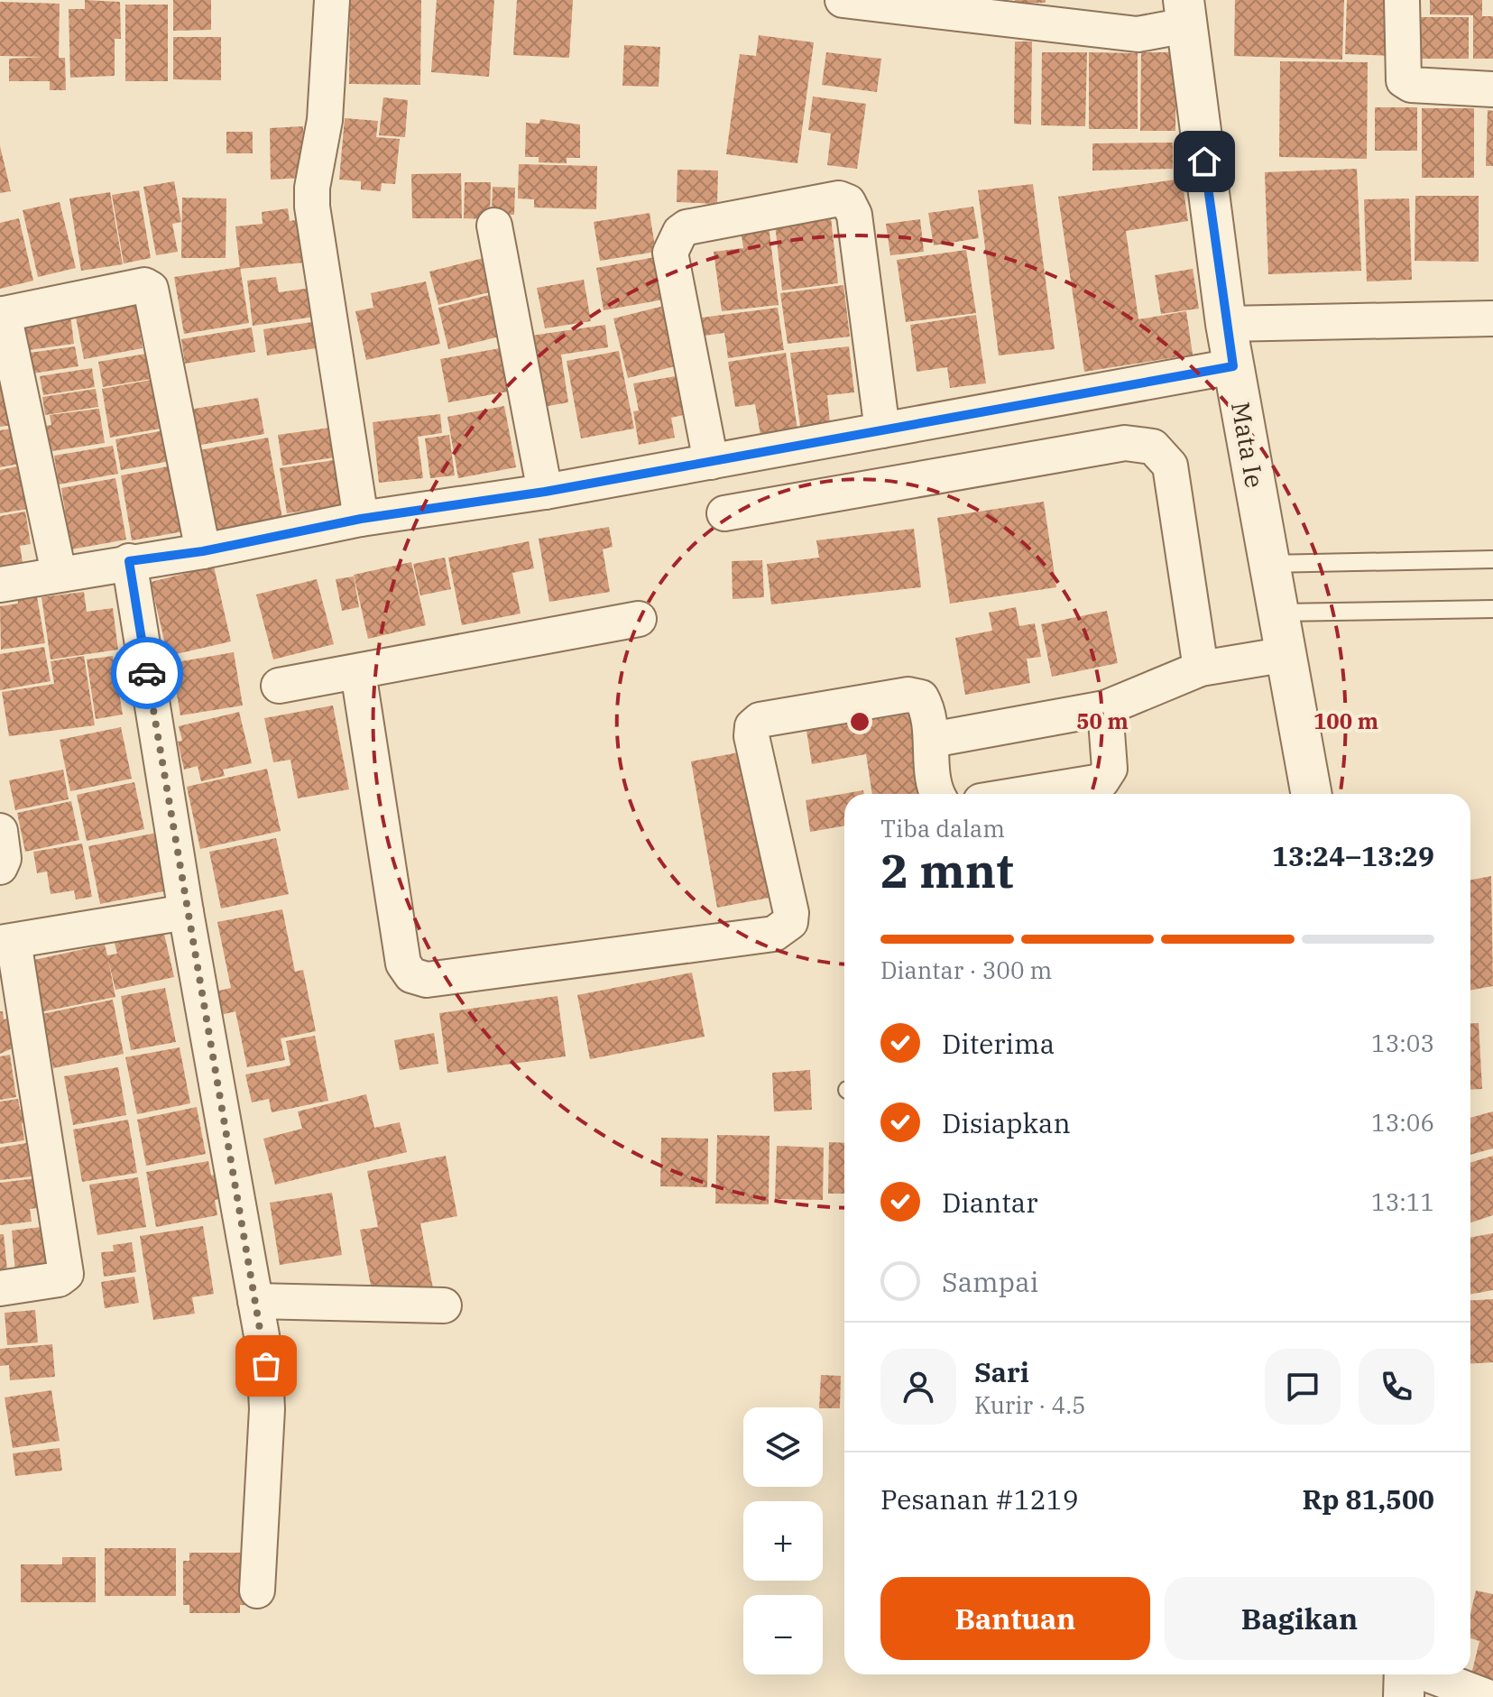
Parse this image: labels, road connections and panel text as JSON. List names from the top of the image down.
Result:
{
  "streets": {
    "street": ["Mata Ie"]
  },
  "page": {
    "heading": ["2 mnt", "Tiba dalam", "13:24–13:29"],
    "panel": [
      "Sari",
      "Kurir · 4.5",
      "Pesanan #1219",
      "Rp 81,500"
    ],
    "bar": "Diantar · 300 m",
    "list": [
      ["Diterima", "13:03"],
      ["Disiapkan", "13:06"],
      ["Diantar", "13:11"],
      "Sampai"
    ],
    "map_buttons": ["+", "−"],
    "buttons": ["Bantuan", "Bagikan"]
  },
  "rings": ["50 m", "100 m"]
}
